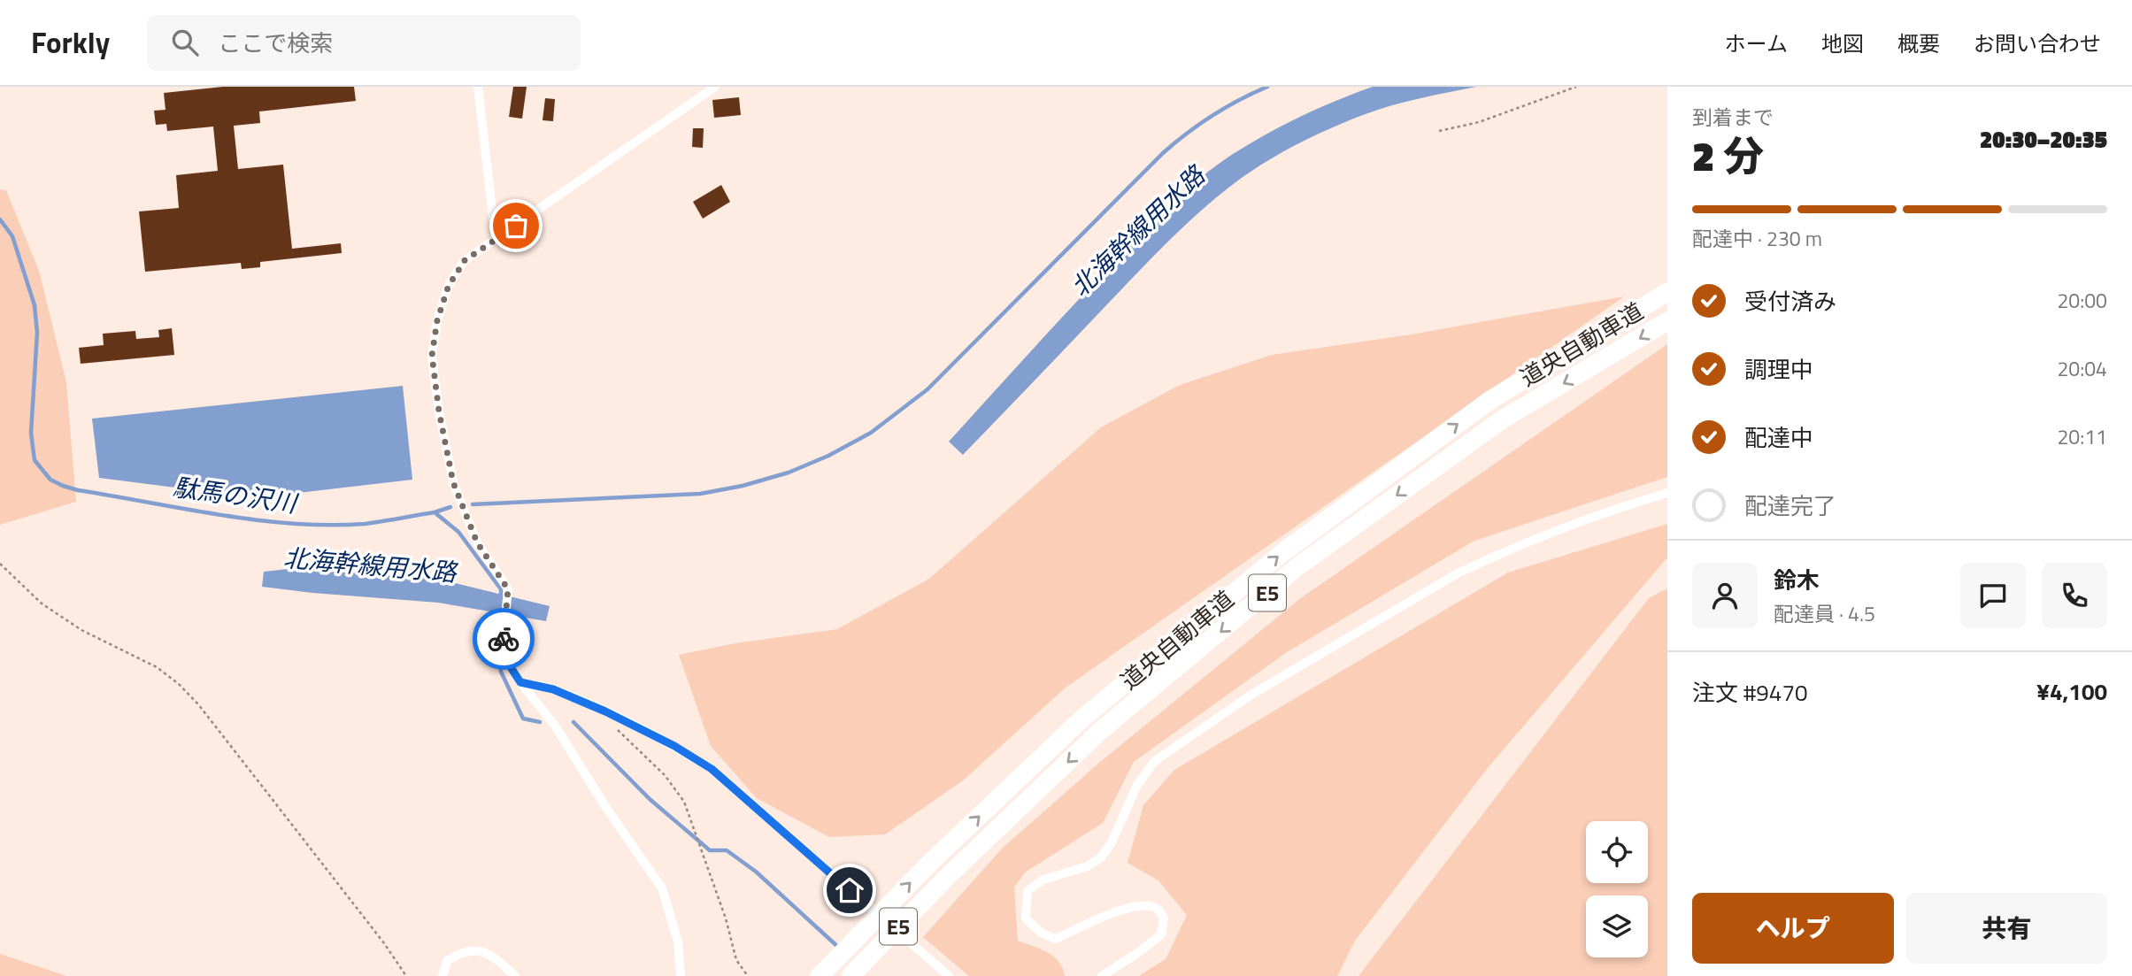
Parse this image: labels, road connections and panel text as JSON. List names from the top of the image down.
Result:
{
  "streets": {
    "highway": ["道央自動車道", "E5"]
  },
  "water": ["北海幹線用水路", "駄馬の沢川"],
  "page": {
    "header": "Forkly",
    "search": "ここで検索",
    "nav": [
      "ホーム",
      "地図",
      "概要",
      "お問い合わせ"
    ],
    "heading": ["2 分", "到着まで", "20:30–20:35"],
    "panel": [
      "鈴木",
      "配達員 · 4.5",
      "注文 #9470",
      "¥4,100"
    ],
    "bar": "配達中 · 230 m",
    "list": [
      ["受付済み", "20:00"],
      ["調理中", "20:04"],
      ["配達中", "20:11"],
      "配達完了"
    ],
    "buttons": ["ヘルプ", "共有"]
  }
}
